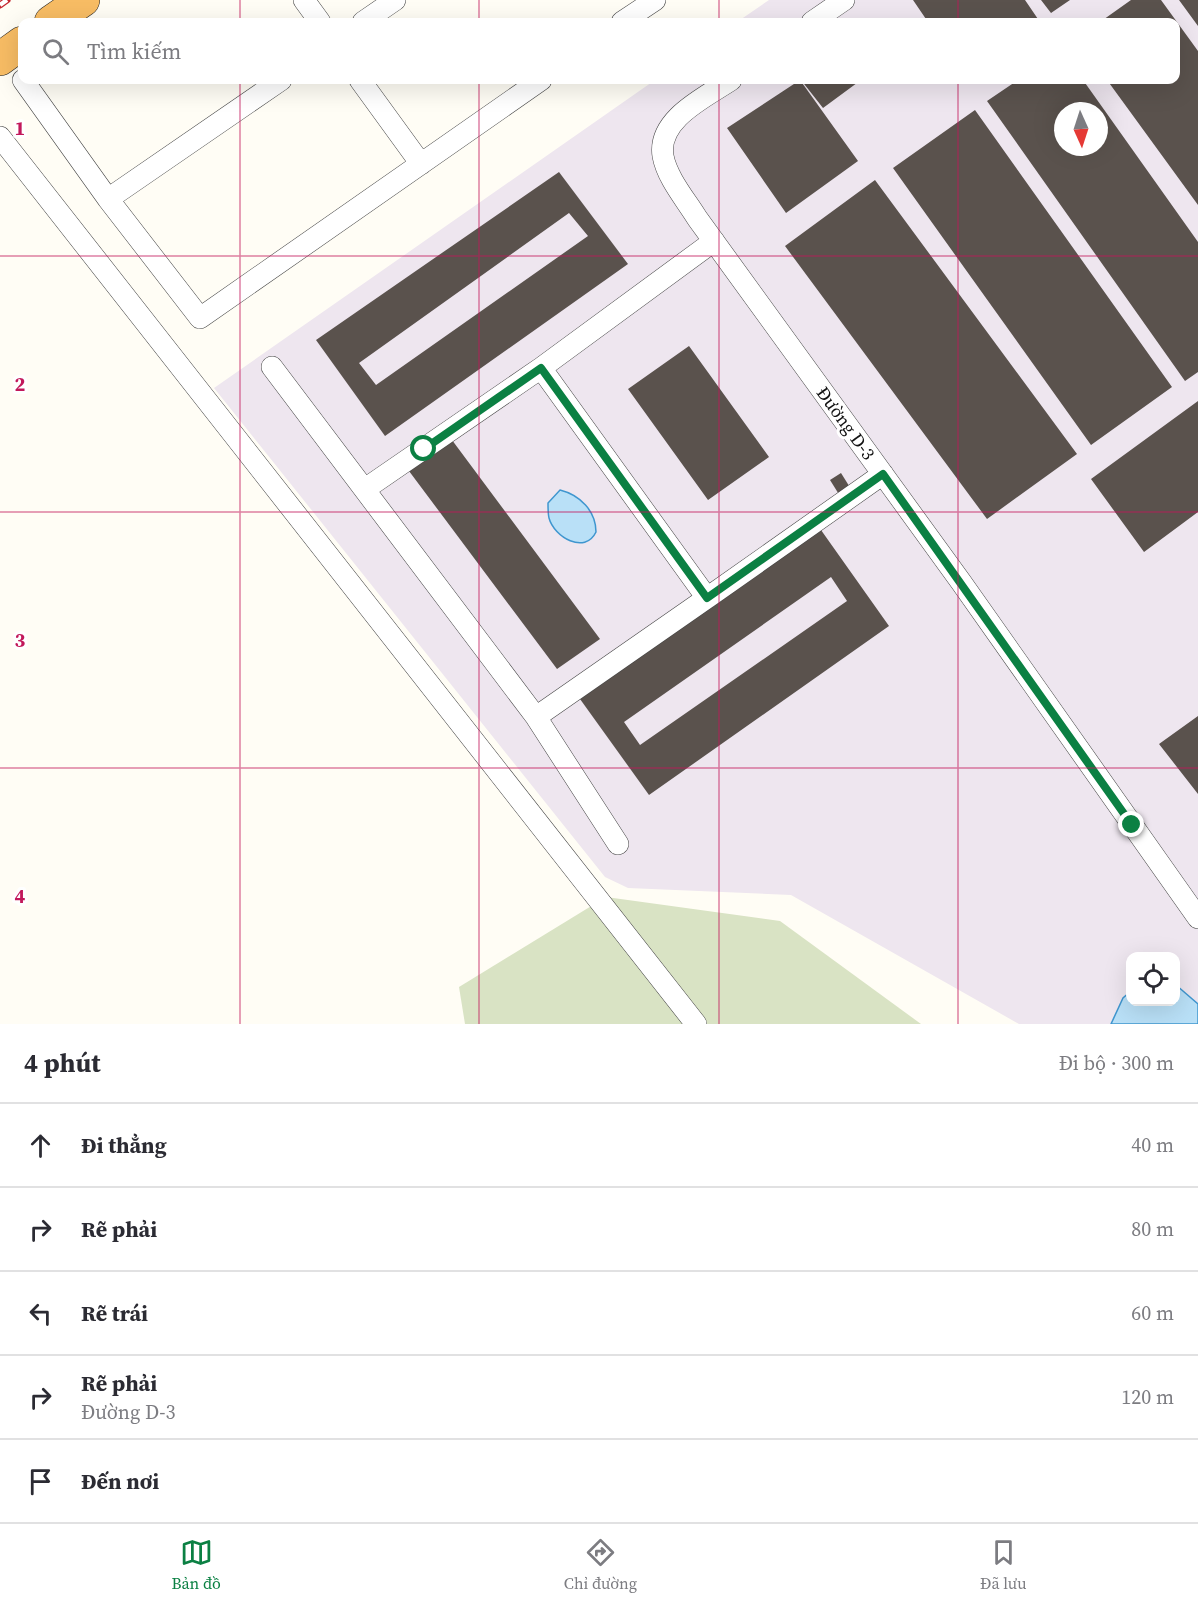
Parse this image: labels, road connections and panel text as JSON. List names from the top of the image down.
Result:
{
  "streets": {
    "street": ["Đường D-3"]
  },
  "north": "bottom",
  "page": {
    "search": "Tìm kiếm",
    "heading": ["4 phút", "Đi bộ · 300 m"],
    "list": [
      ["Đi thẳng", "40 m"],
      ["Rẽ phải", "80 m"],
      ["Rẽ trái", "60 m"],
      ["Rẽ phải", "Đường D-3", "120 m"],
      "Đến nơi"
    ],
    "nav": ["Bản đồ", "Chỉ đường", "Đã lưu"]
  },
  "grid": {
    "rows": [
      "1",
      "2",
      "3",
      "4"
    ]
  }
}
